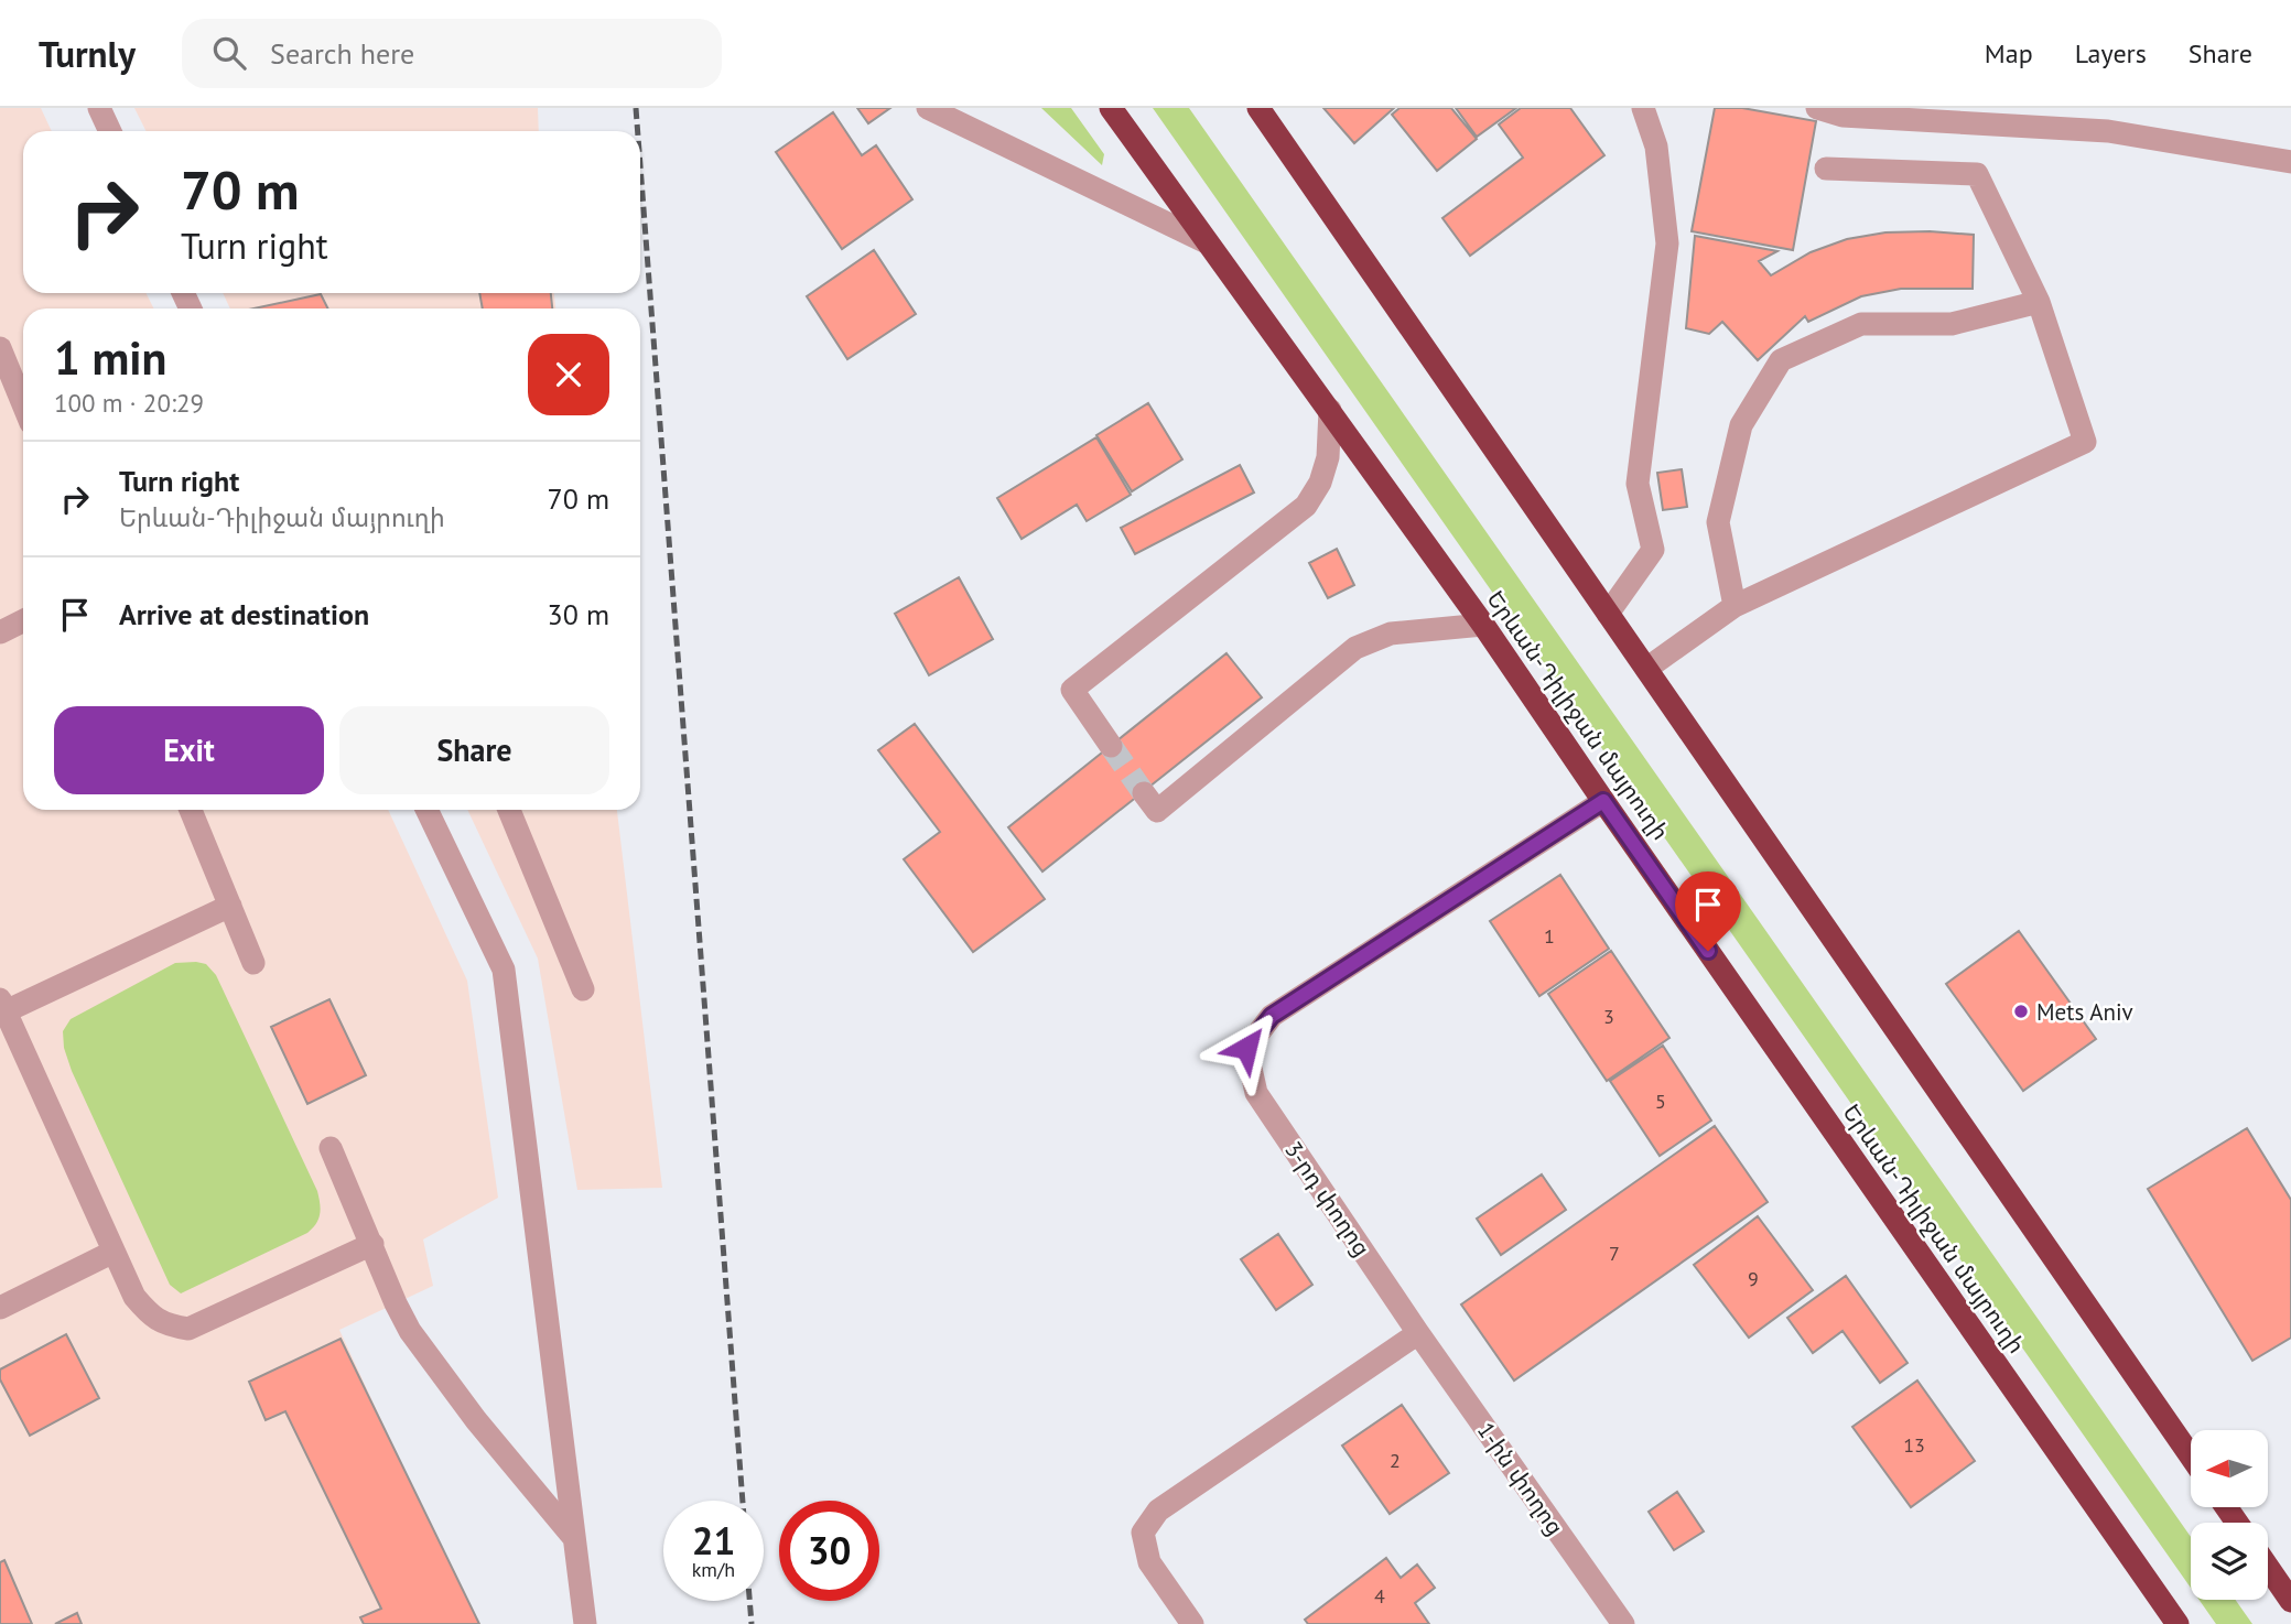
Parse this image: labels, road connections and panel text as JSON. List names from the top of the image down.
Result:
{
  "streets": {
    "highway": ["Երևան-Դիլիջան մայրուղի"],
    "street": ["3-րդ փողոց", "1-ին փողոց"]
  },
  "crossings": [
    ["Երևան-Դիլիջան մայրուղի", "3-րդ փողոց"],
    ["3-րդ փողոց", "1-ին փողոց"]
  ],
  "places": ["Mets Aniv"],
  "house_numbers": [
    "1",
    "3",
    "5",
    "7",
    "9",
    "13",
    "2",
    "4"
  ],
  "north": "left",
  "page": {
    "header": "Turnly",
    "search": "Search here",
    "nav": ["Map", "Layers", "Share"],
    "turn": ["70 m", "Turn right"],
    "heading": ["1 min", "100 m · 20:29"],
    "list": [
      {
        "name": "Turn right",
        "note": "Երևան-Դիլիջան մայրուղի",
        "value": "70 m"
      },
      {
        "name": "Arrive at destination",
        "value": "30 m"
      }
    ],
    "buttons": ["Exit", "Share"],
    "speed": "21 km/h",
    "limit": "30"
  }
}
